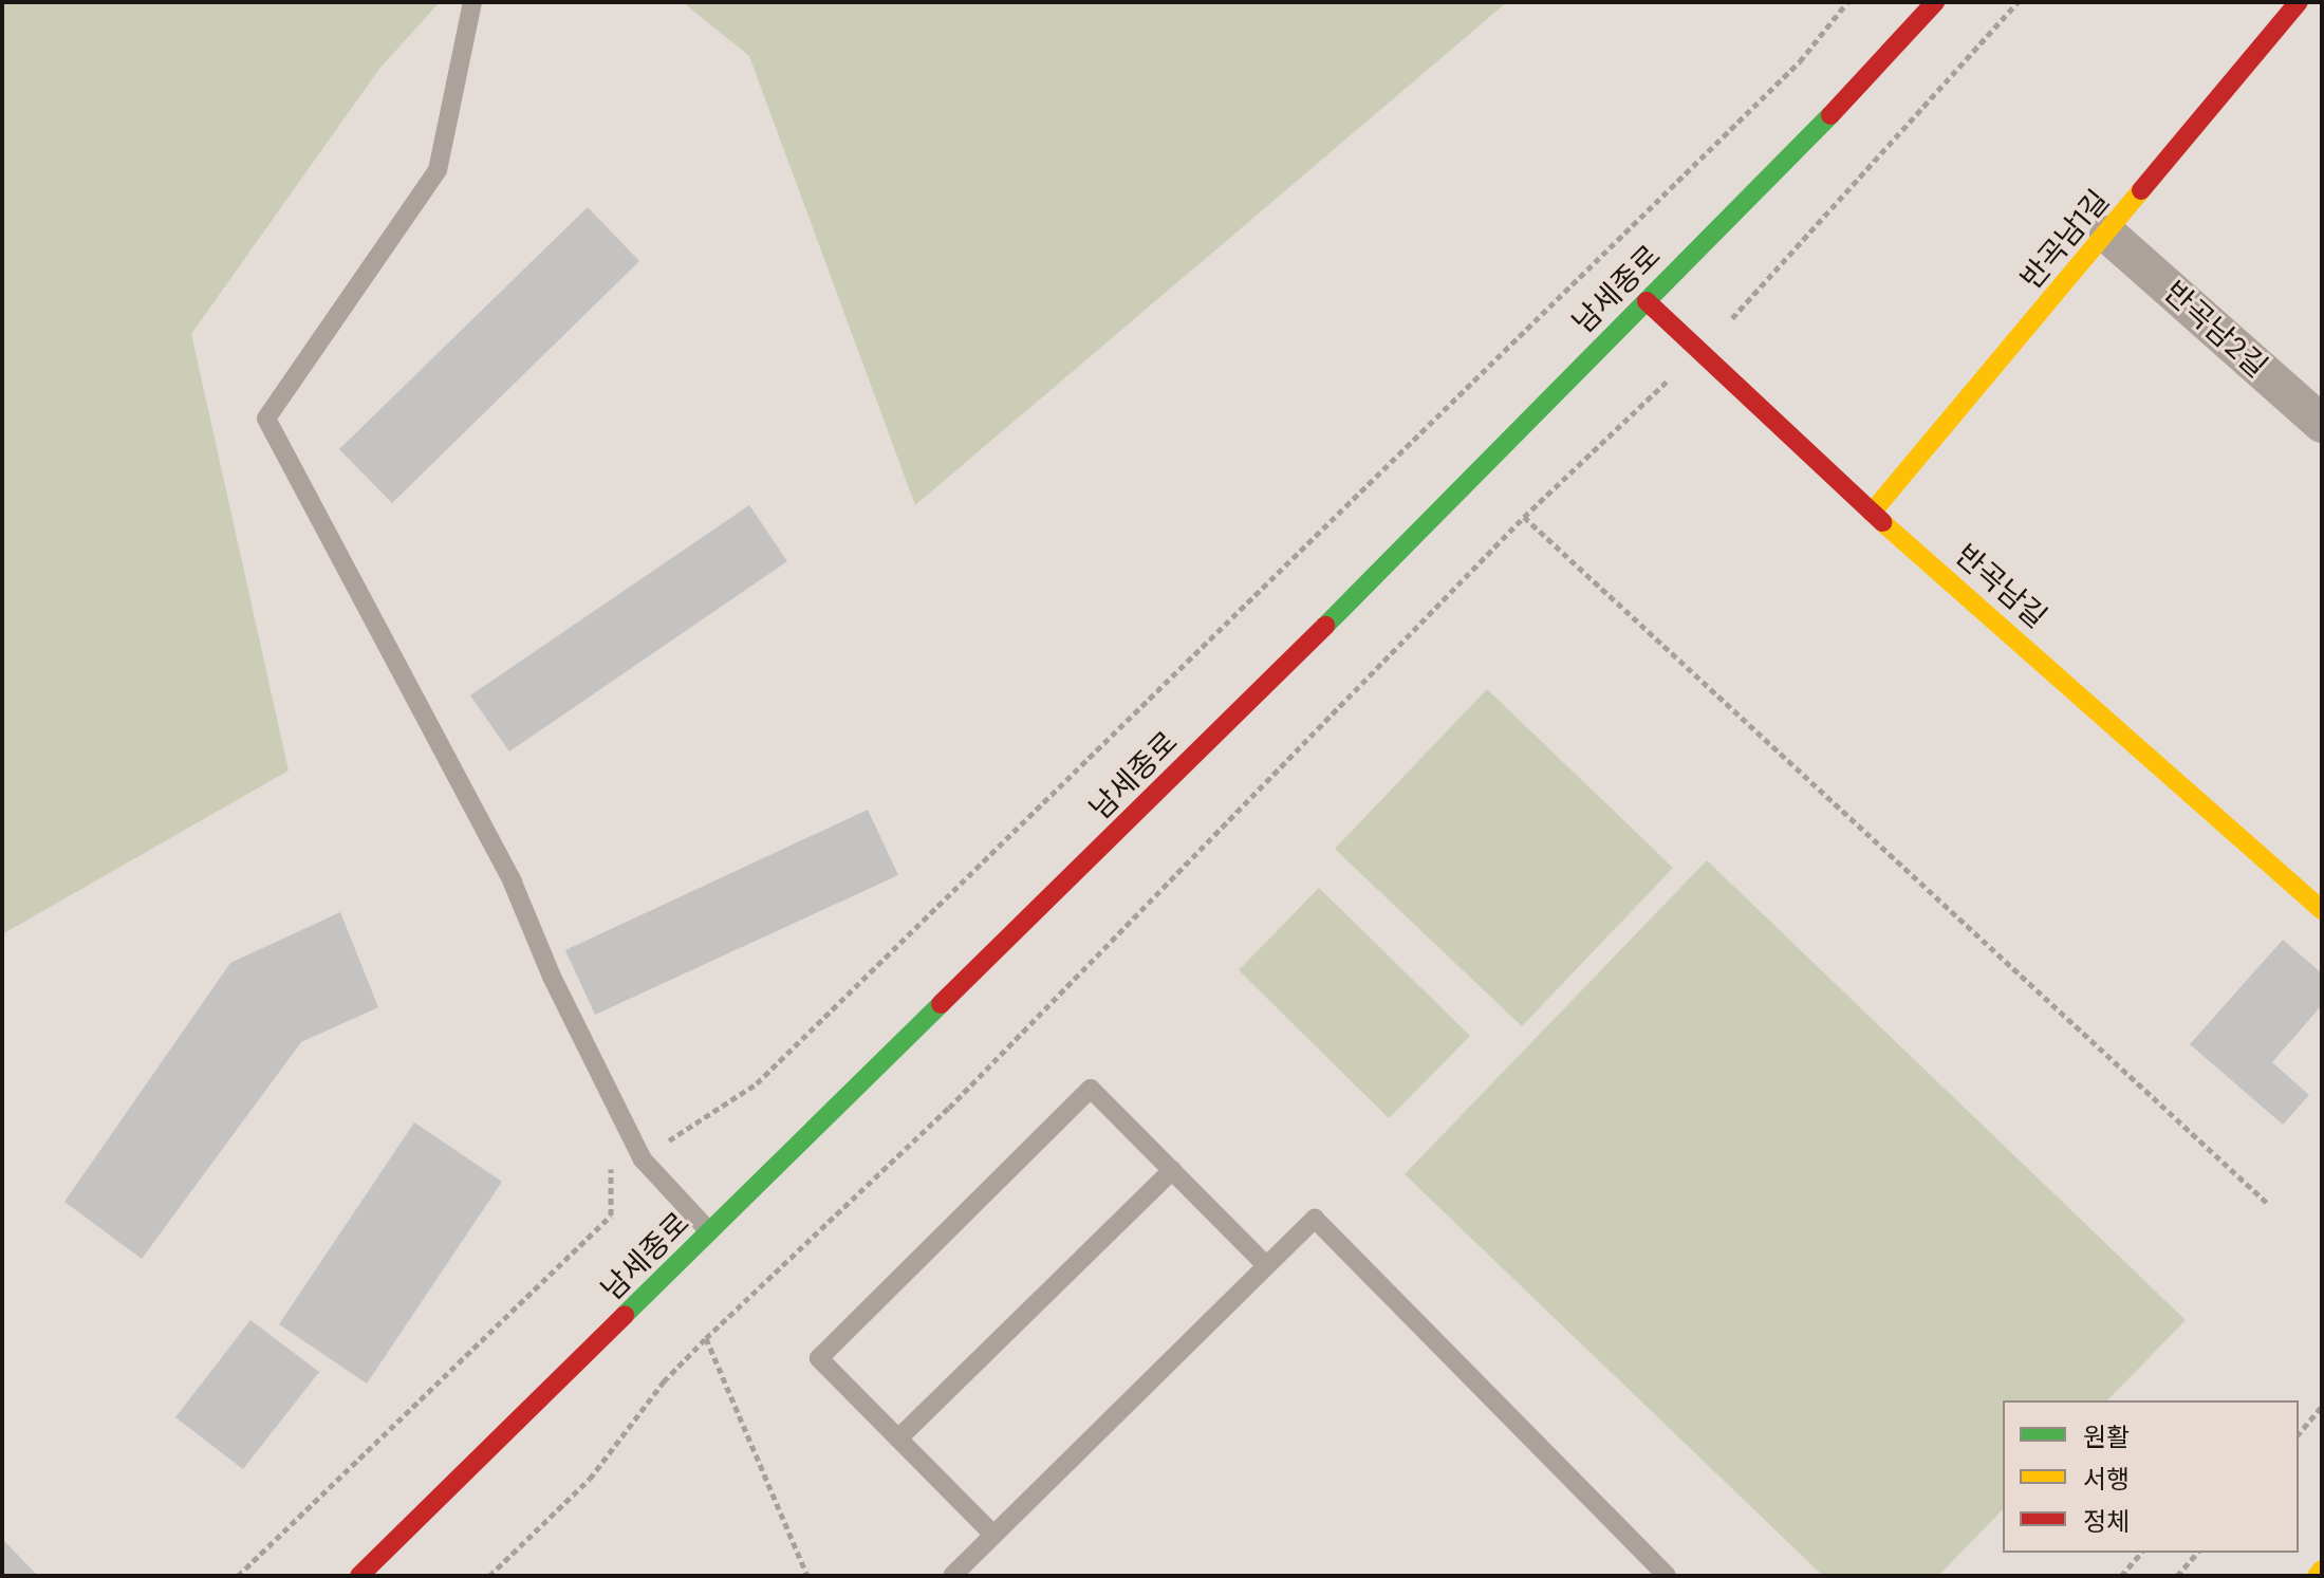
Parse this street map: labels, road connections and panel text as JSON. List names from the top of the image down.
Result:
{
  "streets": {
    "main road": ["반곡남1길", "남세종로", "반곡남길"],
    "street": ["반곡남2길"]
  },
  "crossings": [
    ["반곡남1길", "반곡남2길"],
    ["반곡남1길", "반곡남길"],
    ["남세종로", "반곡남길"]
  ],
  "legend": ["원활", "서행", "정체"]
}
